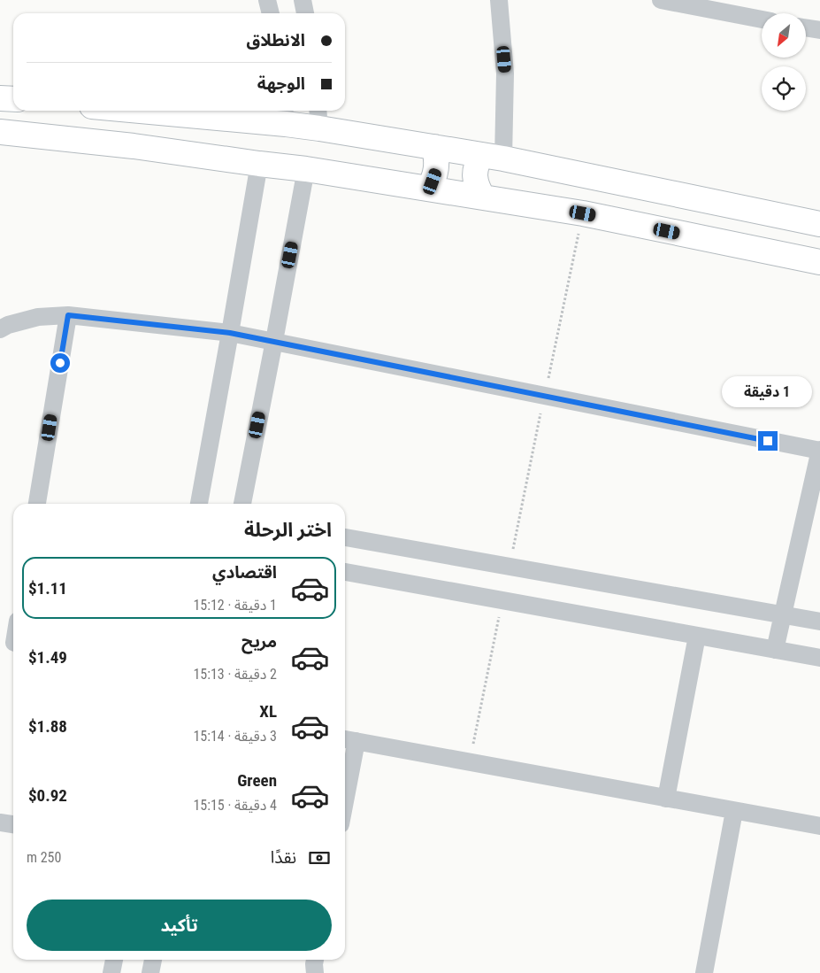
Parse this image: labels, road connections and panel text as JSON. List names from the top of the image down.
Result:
{
  "north": "bottom left",
  "page": {
    "banner": ["الانطلاق", "الوجهة"],
    "bubble": "1 دقيقة",
    "heading": "اختر الرحلة",
    "list": [
      {
        "name": "اقتصادي",
        "note": "1 دقيقة · 15:12",
        "value": "$1.11"
      },
      {
        "name": "مريح",
        "note": "2 دقيقة · 15:13",
        "value": "$1.49"
      },
      {
        "name": "XL",
        "note": "3 دقيقة · 15:14",
        "value": "$1.88"
      },
      {
        "name": "Green",
        "note": "4 دقيقة · 15:15",
        "value": "$0.92"
      }
    ],
    "pay": ["نقدًا", "250 m"],
    "buttons": "تأكيد"
  }
}
